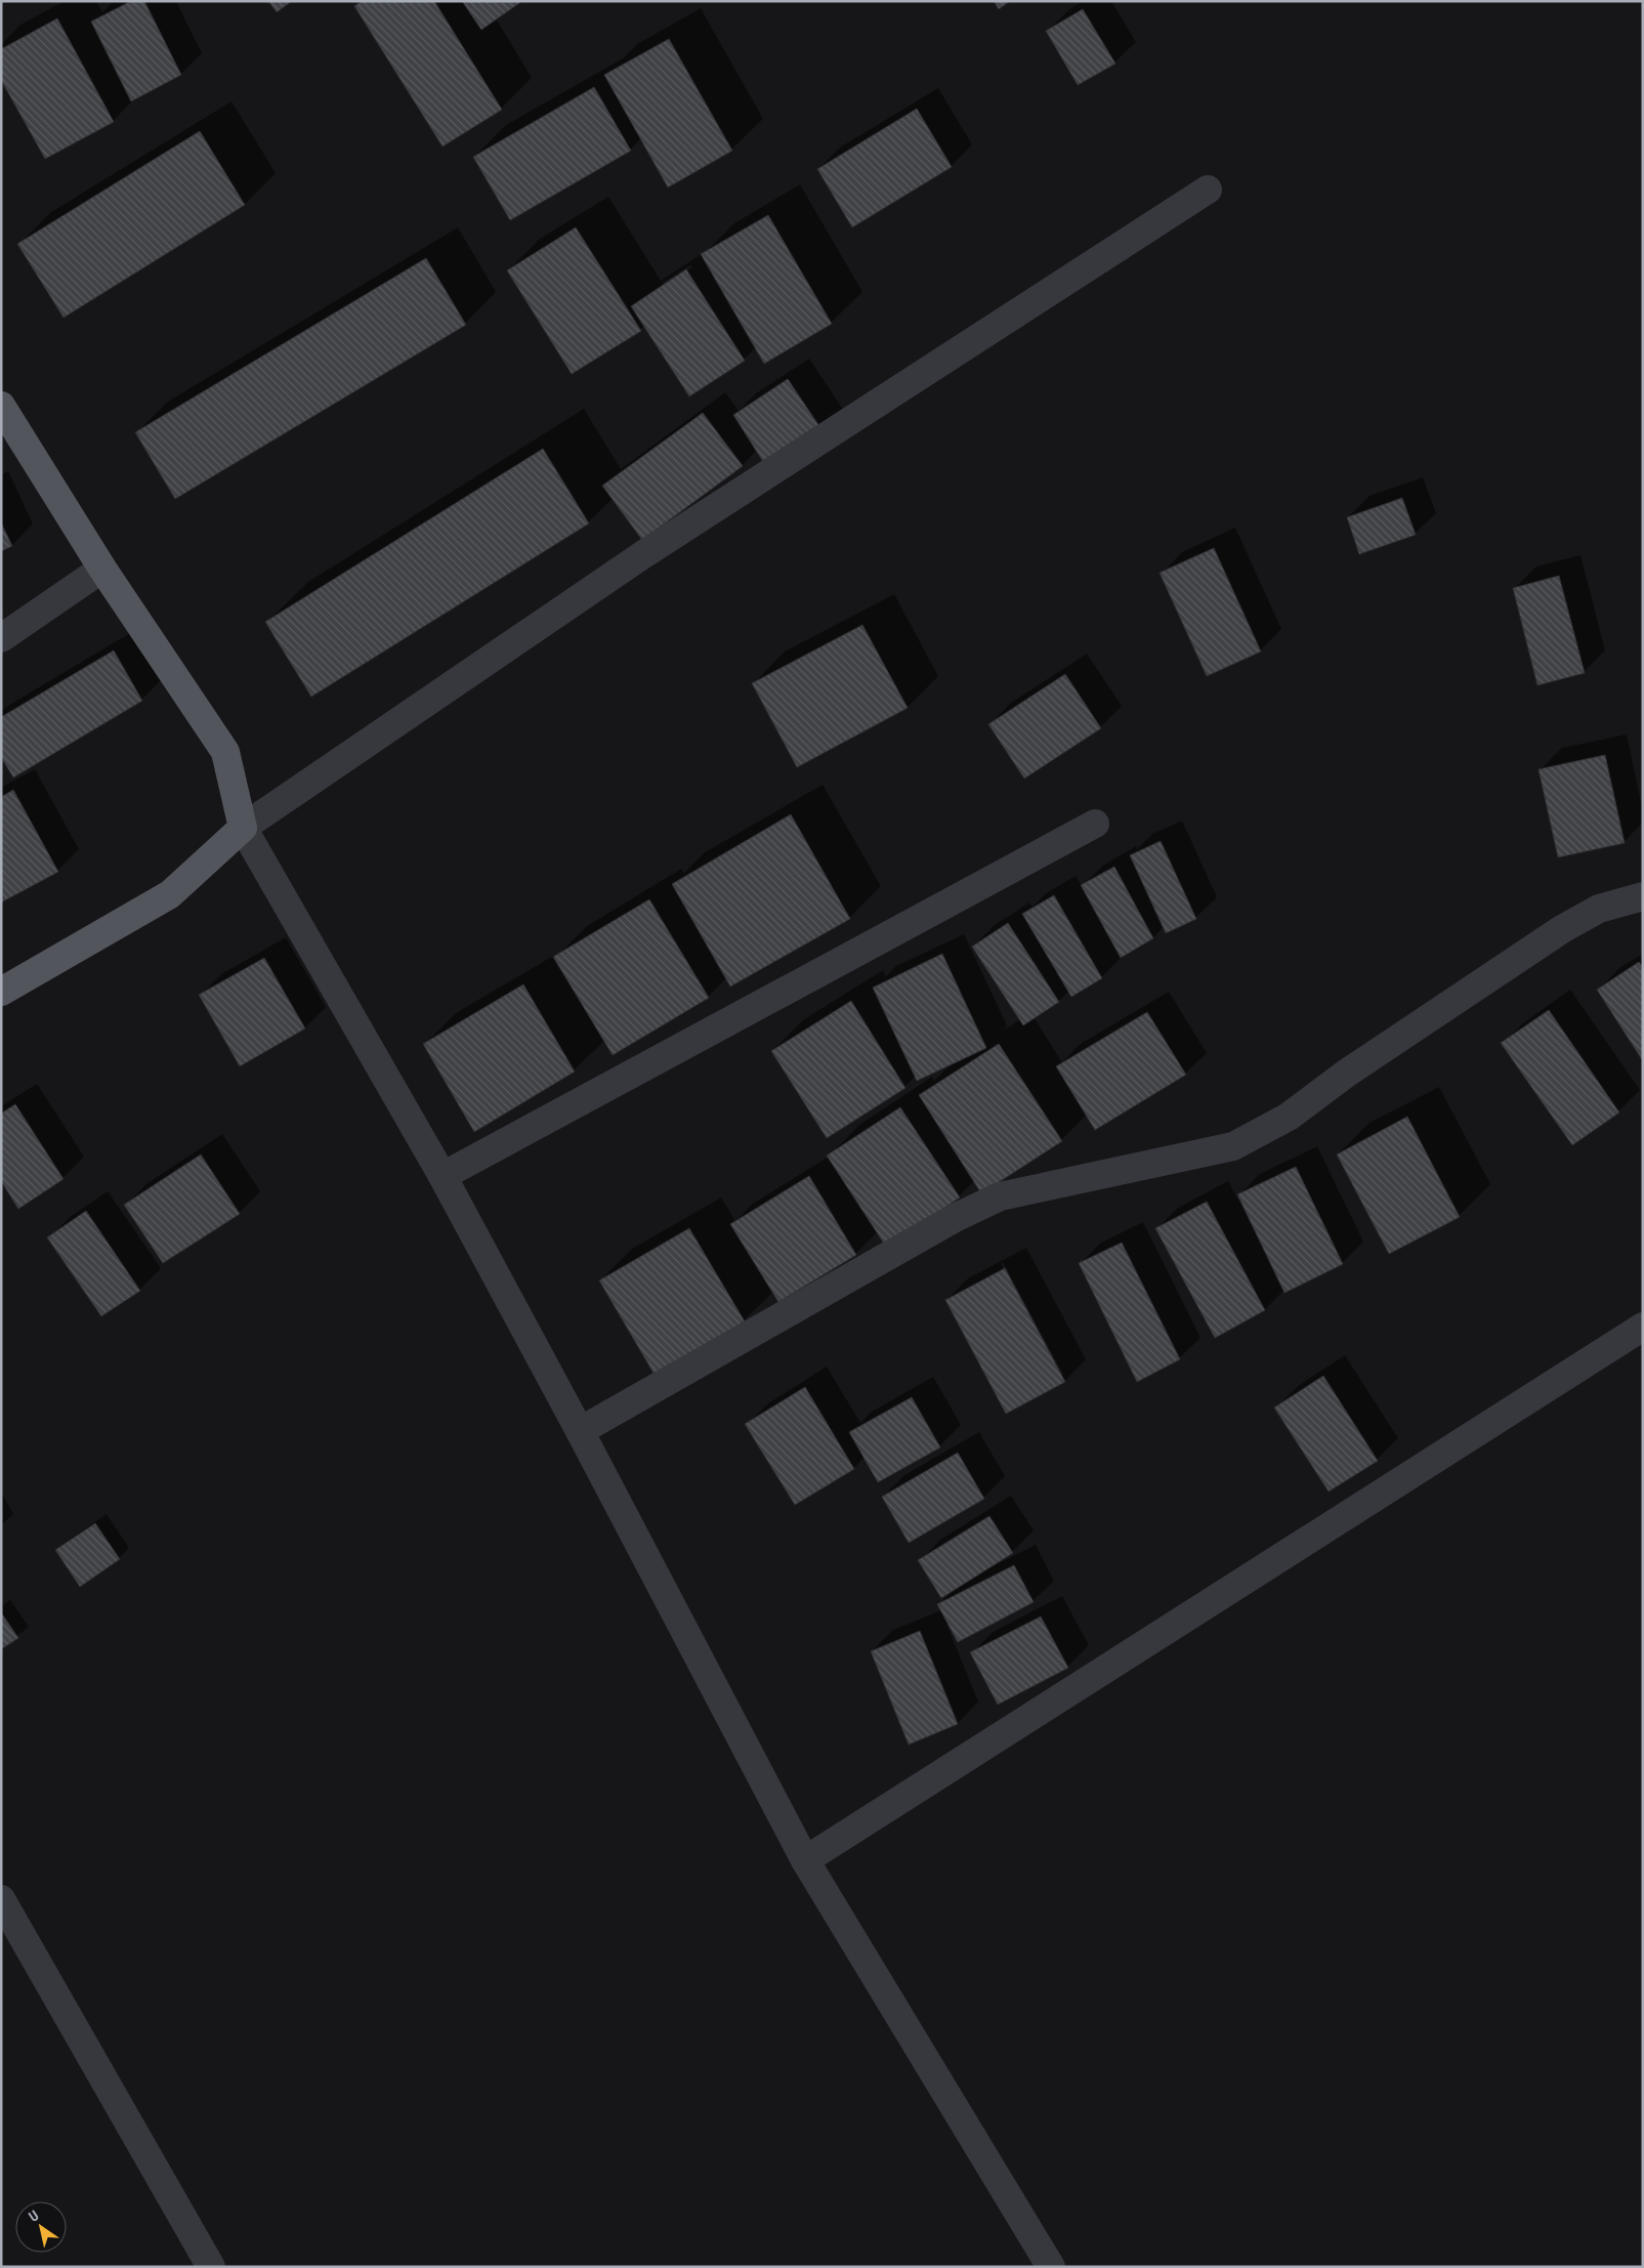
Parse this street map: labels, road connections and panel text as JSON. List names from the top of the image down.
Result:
{
  "north": "top left"
}
